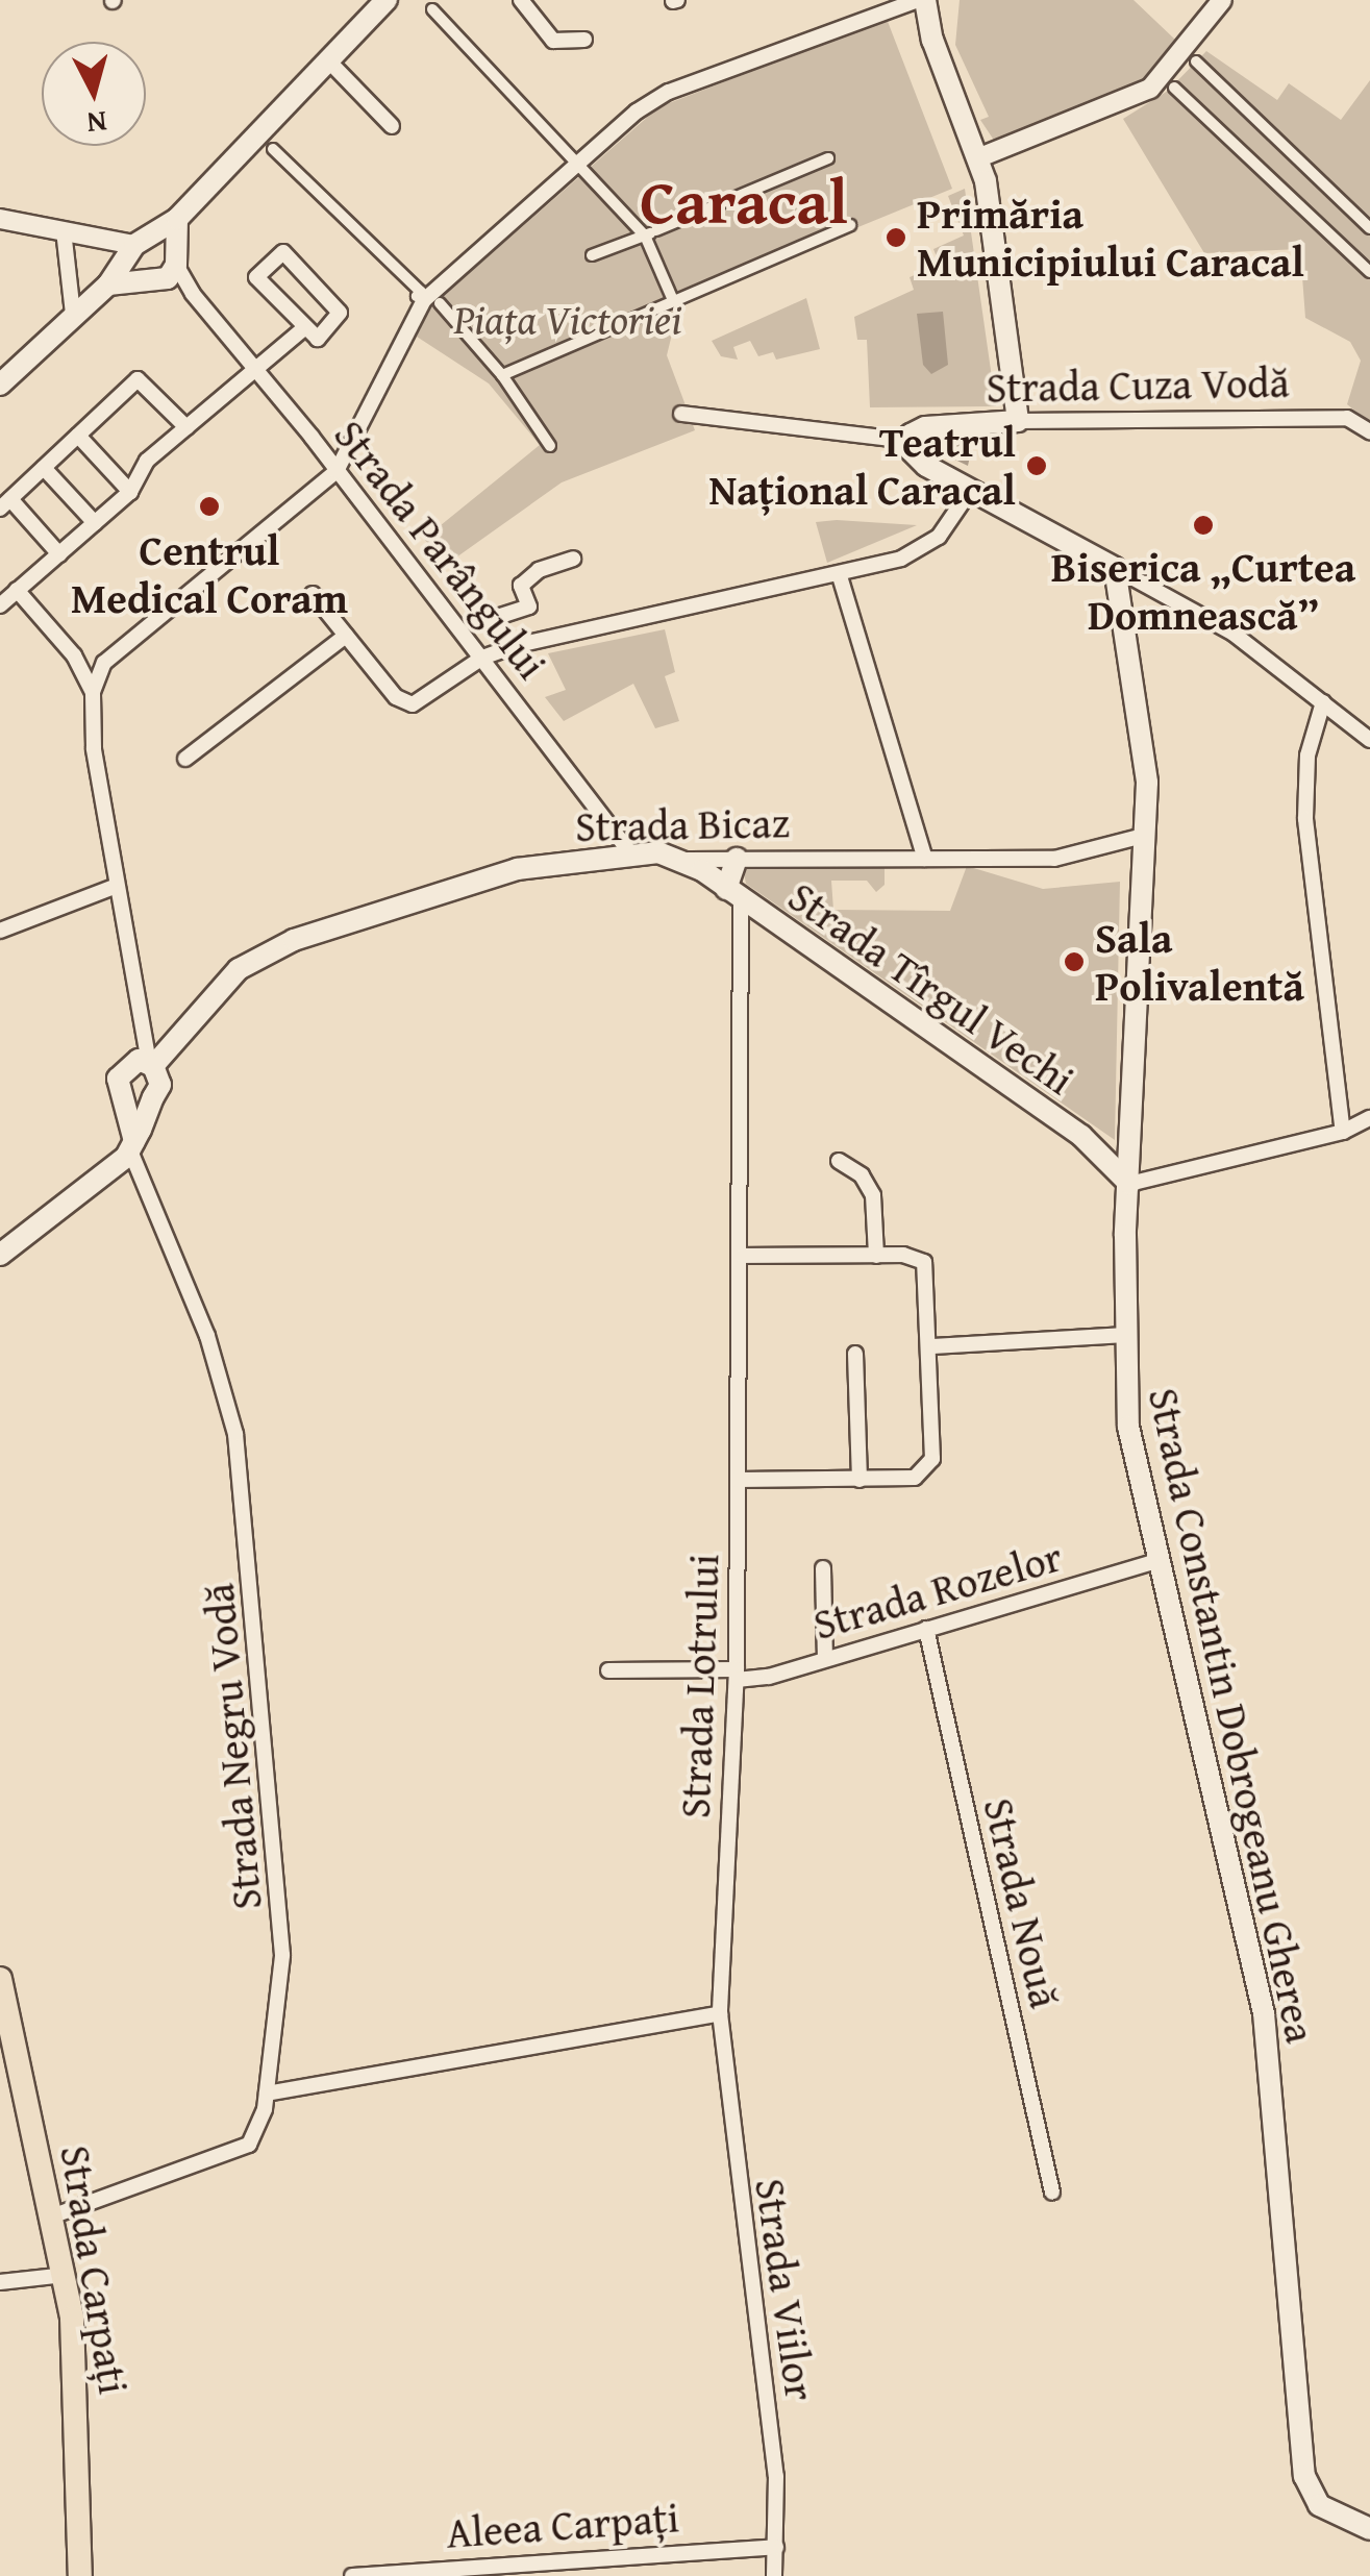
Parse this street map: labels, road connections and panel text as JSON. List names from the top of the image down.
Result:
{
  "streets": {
    "main road": [
      "Strada Cuza Vodă",
      "Strada Bicaz",
      "Strada Tîrgul Vechi",
      "Strada Constantin Dobrogeanu Gherea",
      "Strada Carpați"
    ],
    "street": [
      "Strada Parângului",
      "Strada Rozelor",
      "Strada Lotrului",
      "Strada Negru Vodă",
      "Strada Nouă",
      "Strada Viilor",
      "Aleea Carpați"
    ]
  },
  "crossings": [
    ["Strada Parângului", "Strada Bicaz"],
    ["Strada Bicaz", "Strada Tîrgul Vechi"],
    ["Strada Bicaz", "Strada Constantin Dobrogeanu Gherea"],
    ["Strada Tîrgul Vechi", "Strada Lotrului"],
    ["Strada Tîrgul Vechi", "Strada Constantin Dobrogeanu Gherea"],
    ["Strada Rozelor", "Strada Lotrului"],
    ["Strada Rozelor", "Strada Constantin Dobrogeanu Gherea"],
    ["Strada Rozelor", "Strada Nouă"],
    ["Strada Lotrului", "Strada Viilor"],
    ["Strada Negru Vodă", "Strada Carpați"],
    ["Strada Viilor", "Aleea Carpați"]
  ],
  "districts": ["Caracal"],
  "parks": ["Piața Victoriei"],
  "places": [
    "Primăria Municipiului Caracal",
    "Teatrul Național Caracal",
    "Centrul Medical Coram",
    "Biserica „Curtea Domnească”",
    "Sala Polivalentă"
  ],
  "north": "bottom"
}
